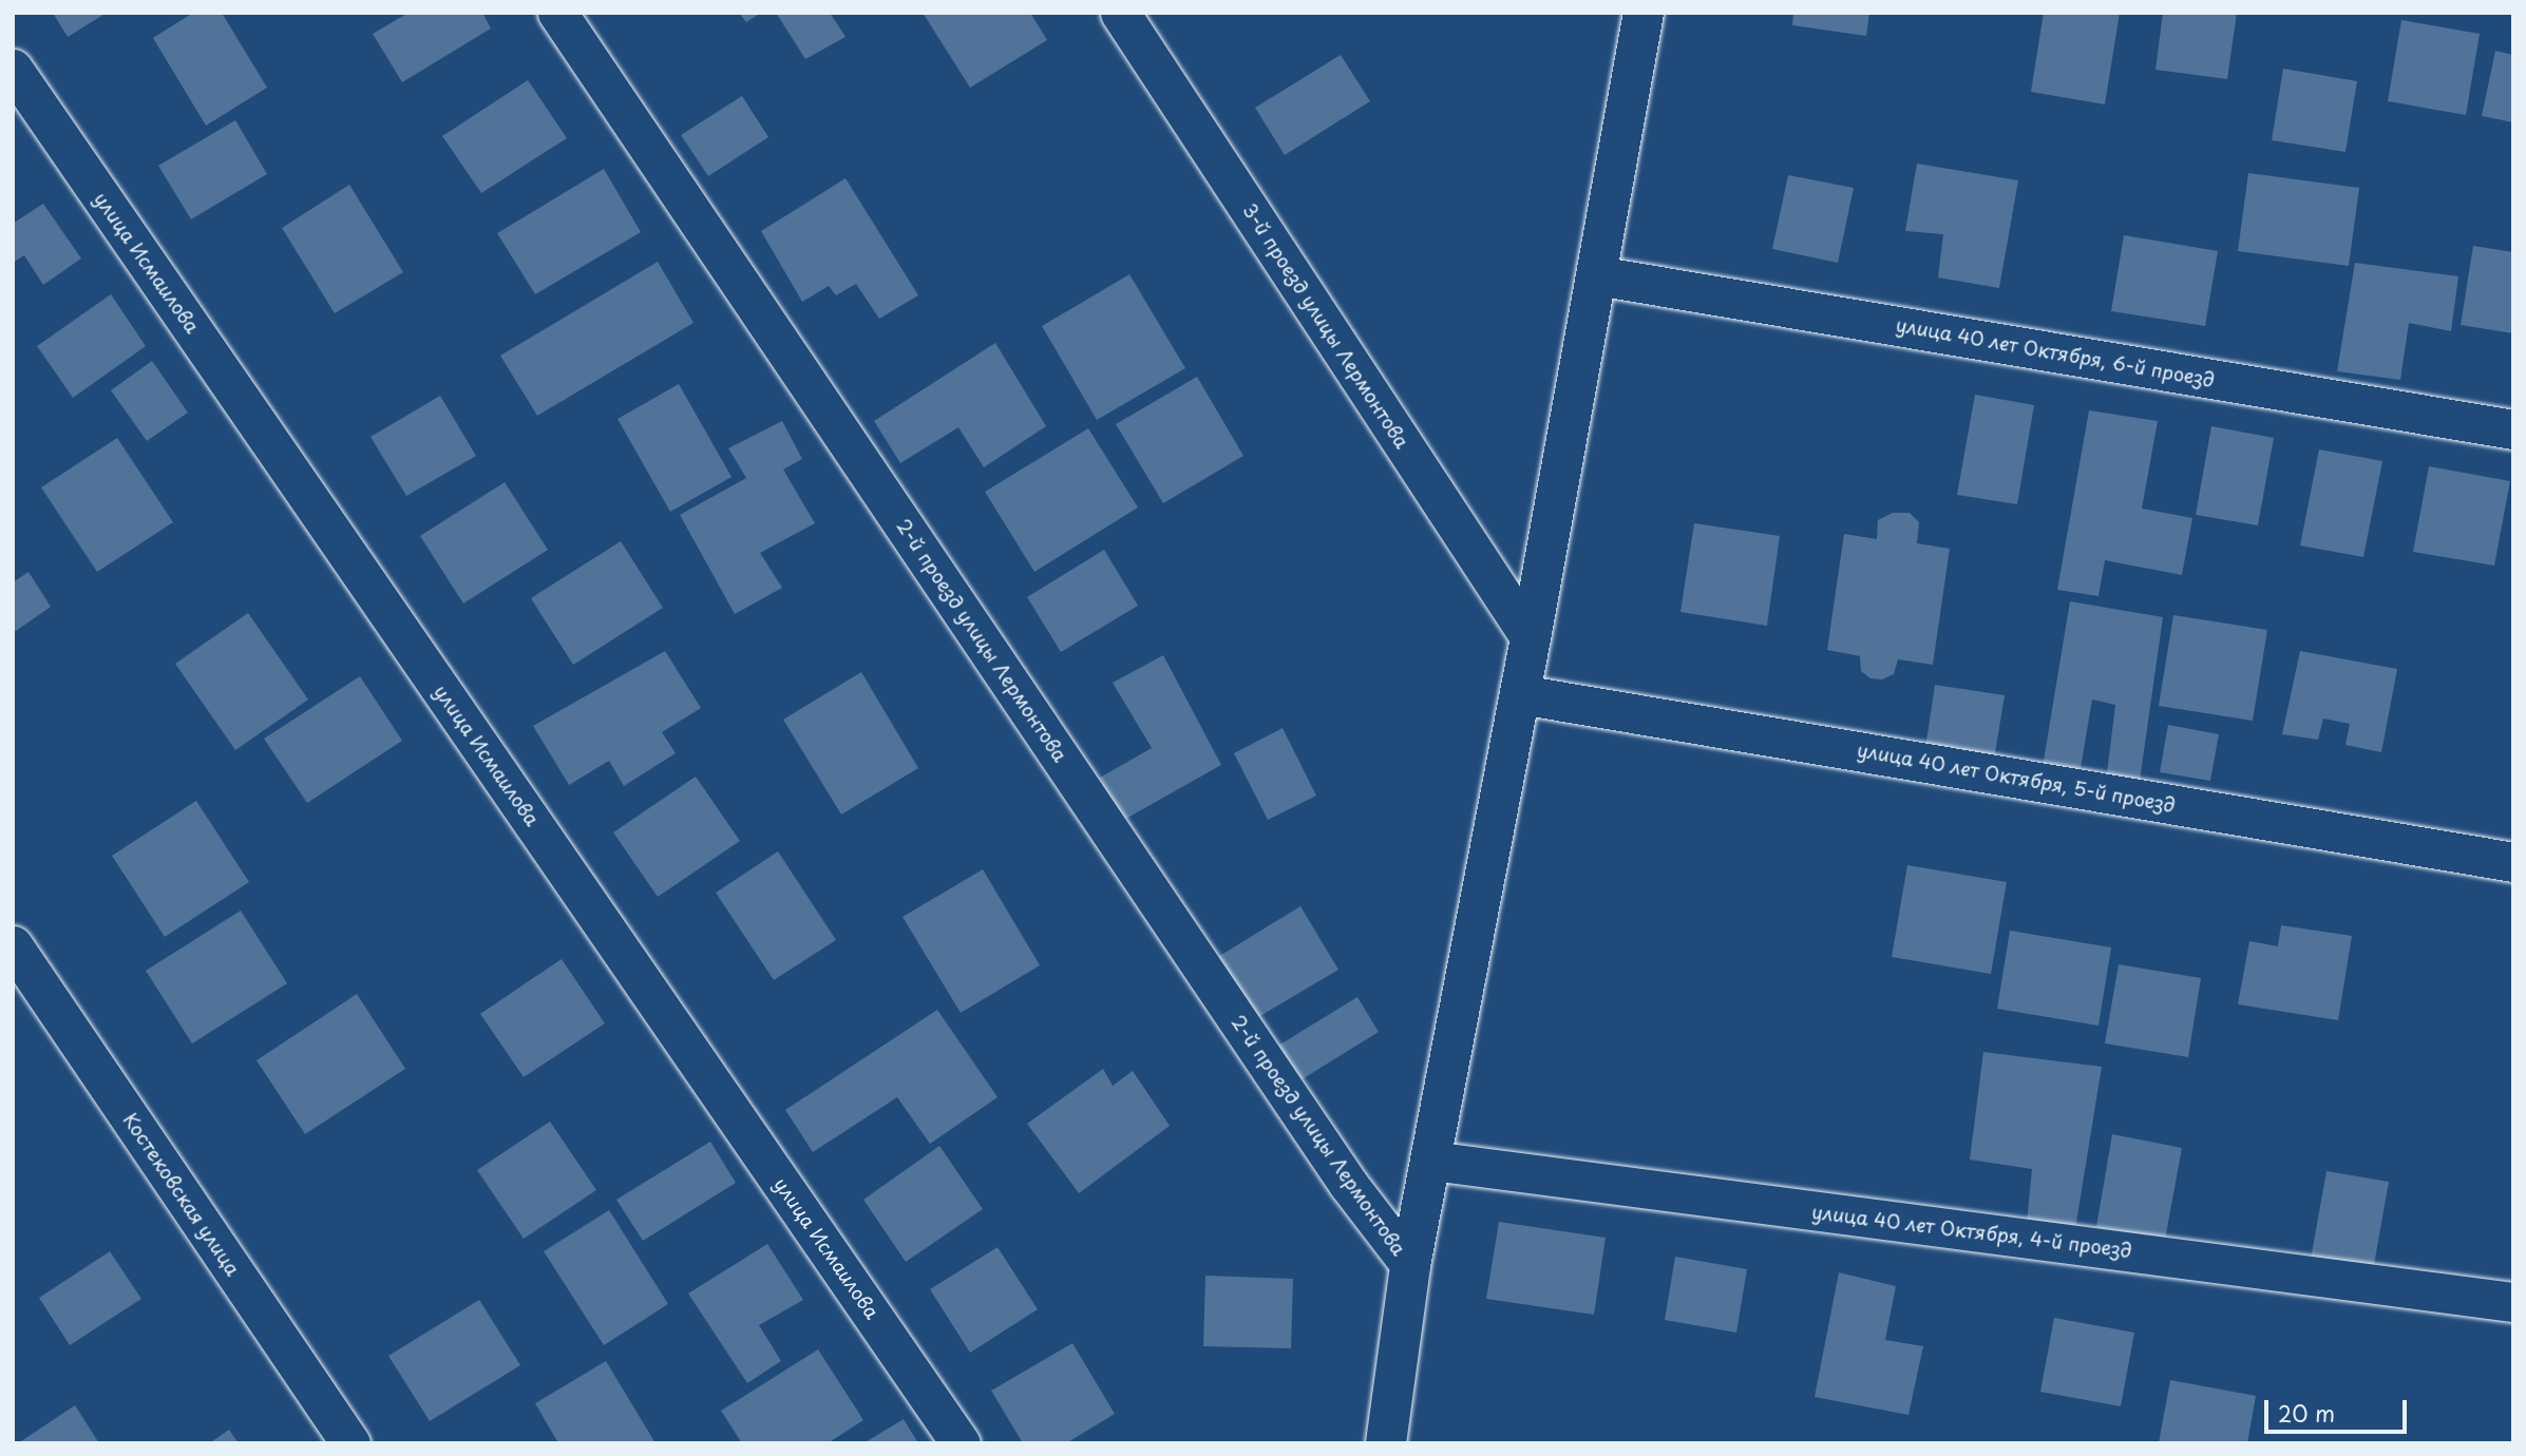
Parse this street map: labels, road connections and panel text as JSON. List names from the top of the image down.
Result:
{
  "streets": {
    "street": [
      "улица Исмаилова",
      "3-й проезд улицы Лермонтова",
      "улица 40 лет Октября, 6-й проезд",
      "2-й проезд улицы Лермонтова",
      "улица 40 лет Октября, 5-й проезд",
      "Костековская улица",
      "улица 40 лет Октября, 4-й проезд"
    ]
  },
  "scale_bar": "20 m"
}
